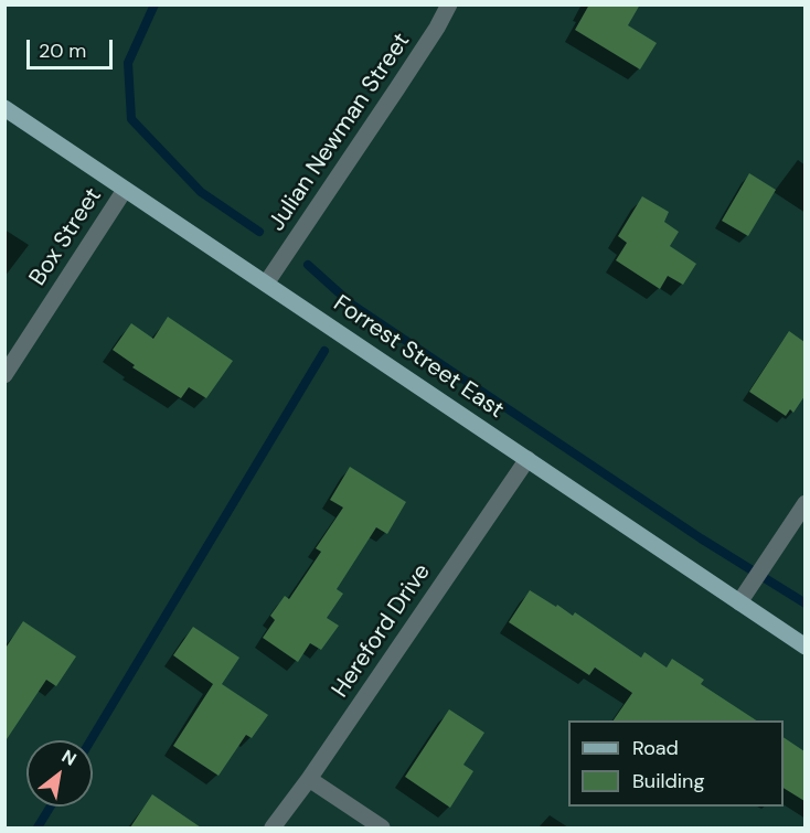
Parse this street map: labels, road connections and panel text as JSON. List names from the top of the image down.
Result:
{
  "streets": {
    "main road": ["Forrest Street East"],
    "street": ["Julian Newman Street", "Box Street", "Hereford Drive"]
  },
  "crossings": [
    ["Julian Newman Street", "Forrest Street East"],
    ["Box Street", "Forrest Street East"],
    ["Forrest Street East", "Hereford Drive"]
  ],
  "legend": ["Road", "Building"],
  "scale_bar": "20 m",
  "north": "top right"
}
